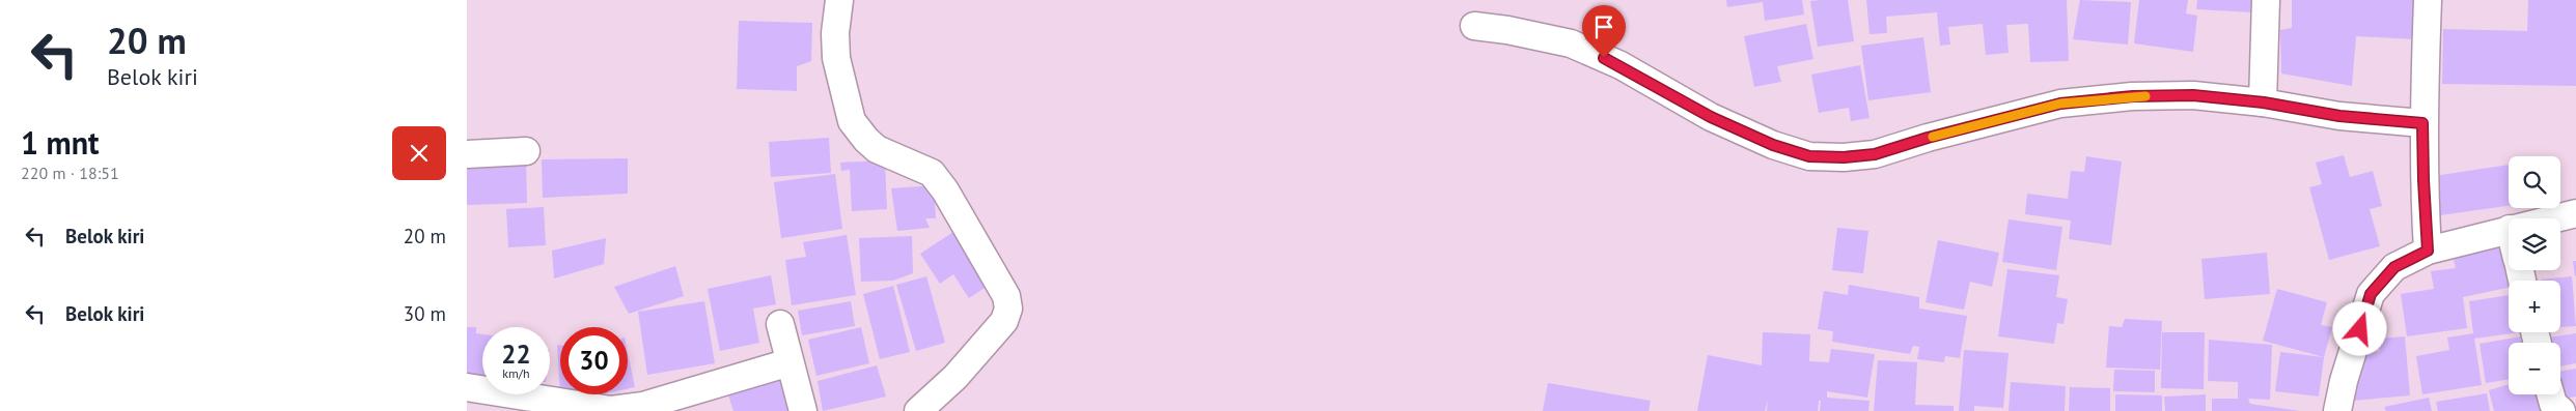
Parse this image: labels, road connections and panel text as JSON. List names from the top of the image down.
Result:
{
  "page": {
    "turn": ["20 m", "Belok kiri"],
    "heading": ["1 mnt", "220 m · 18:51"],
    "map_buttons": ["+", "−"],
    "list": [
      {
        "name": "Belok kiri",
        "value": "20 m"
      },
      {
        "name": "Belok kiri",
        "value": "30 m"
      }
    ],
    "speed": "22 km/h",
    "limit": "30"
  }
}
